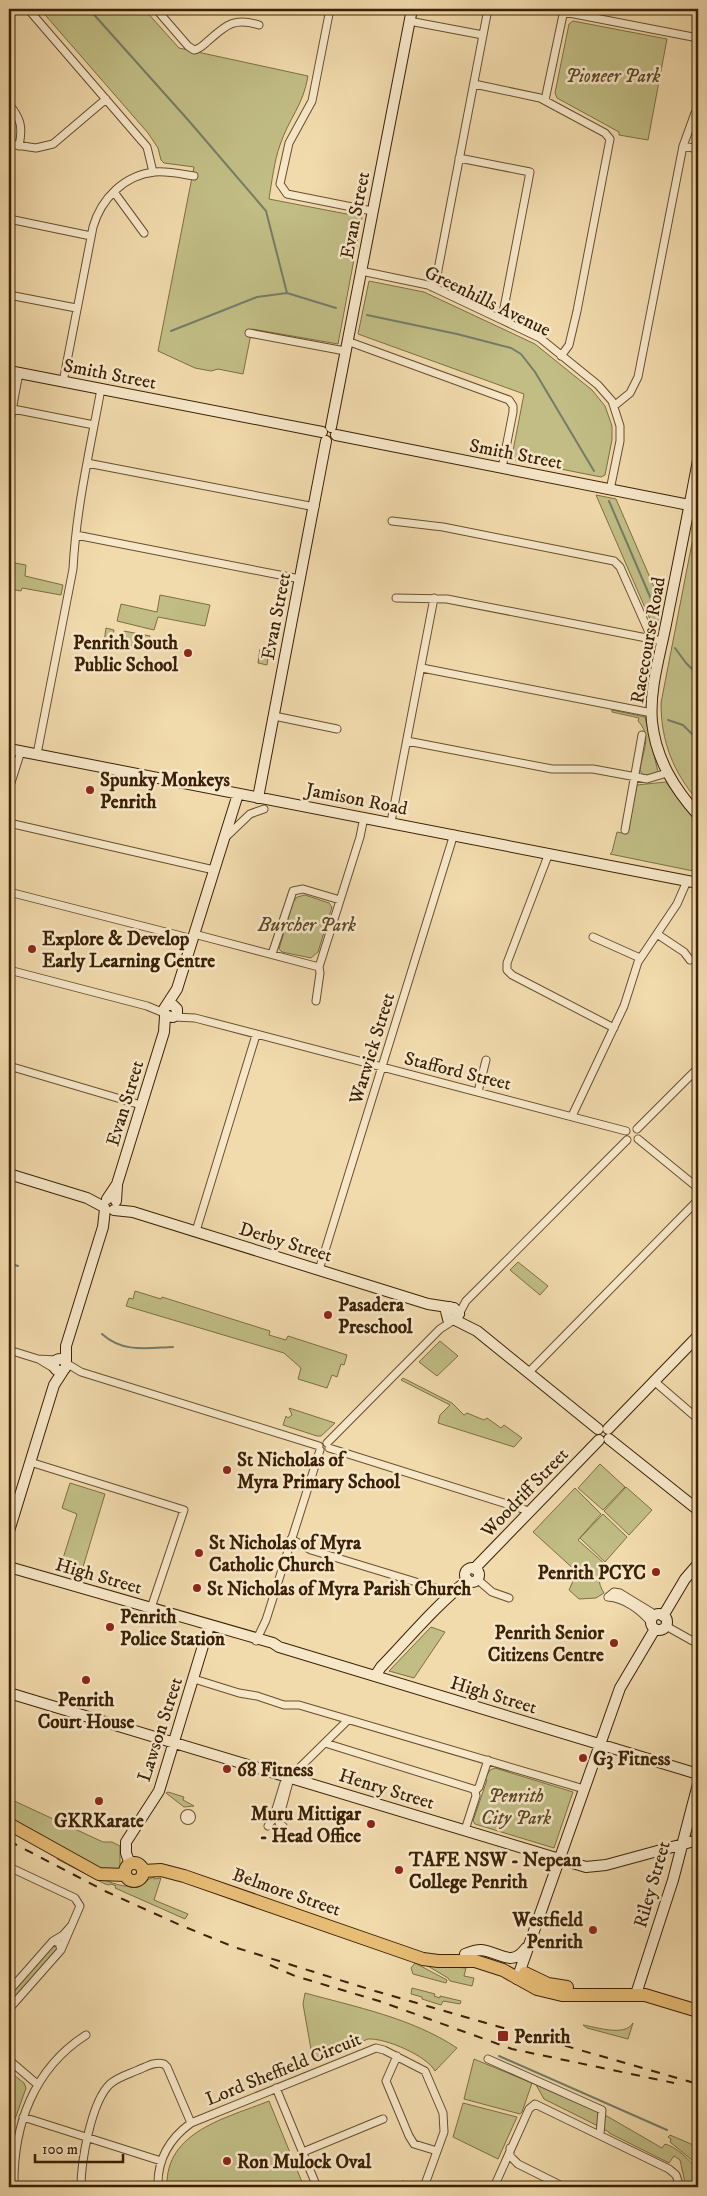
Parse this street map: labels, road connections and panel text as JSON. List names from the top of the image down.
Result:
{
  "streets": {
    "highway": ["Belmore Street"],
    "street": [
      "Evan Street",
      "Greenhills Avenue",
      "Smith Street",
      "Racecourse Road",
      "Jamison Road",
      "Warwick Street",
      "Stafford Street",
      "Derby Street",
      "Woodriff Street",
      "High Street",
      "Lawson Street",
      "Henry Street",
      "Riley Street",
      "Lord Sheffield Circuit"
    ]
  },
  "crossings": [
    ["Evan Street", "Greenhills Avenue"],
    ["Evan Street", "Smith Street"],
    ["Evan Street", "Jamison Road"],
    ["Evan Street", "Stafford Street"],
    ["Evan Street", "Derby Street"],
    ["Greenhills Avenue", "Smith Street"],
    ["Smith Street", "Racecourse Road"],
    ["Jamison Road", "Warwick Street"],
    ["Warwick Street", "Stafford Street"],
    ["Warwick Street", "Derby Street"],
    ["Derby Street", "Woodriff Street"],
    ["Woodriff Street", "High Street"],
    ["High Street", "Lawson Street"],
    ["Lawson Street", "Henry Street"],
    ["Lawson Street", "Belmore Street"],
    ["Henry Street", "Riley Street"],
    ["Riley Street", "Belmore Street"]
  ],
  "parks": ["Pioneer Park", "Burcher Park", "Penrith City Park"],
  "places": {
    "other": [
      "Penrith South Public School",
      "Spunky Monkeys Penrith",
      "Explore & Develop Early Learning Centre",
      "Pasadera Preschool",
      "St Nicholas of Myra Primary School",
      "St Nicholas of Myra Catholic Church",
      "Penrith PCYC",
      "St Nicholas of Myra Parish Church",
      "Penrith Police Station",
      "Penrith Senior Citizens Centre",
      "Penrith Court House",
      "G3 Fitness",
      "68 Fitness",
      "GKRKarate",
      "Muru Mittigar - Head Office",
      "TAFE NSW - Nepean College Penrith",
      "Westfield Penrith",
      "Ron Mulock Oval"
    ],
    "transit": ["Penrith"]
  },
  "scale_bar": "100 m"
}
